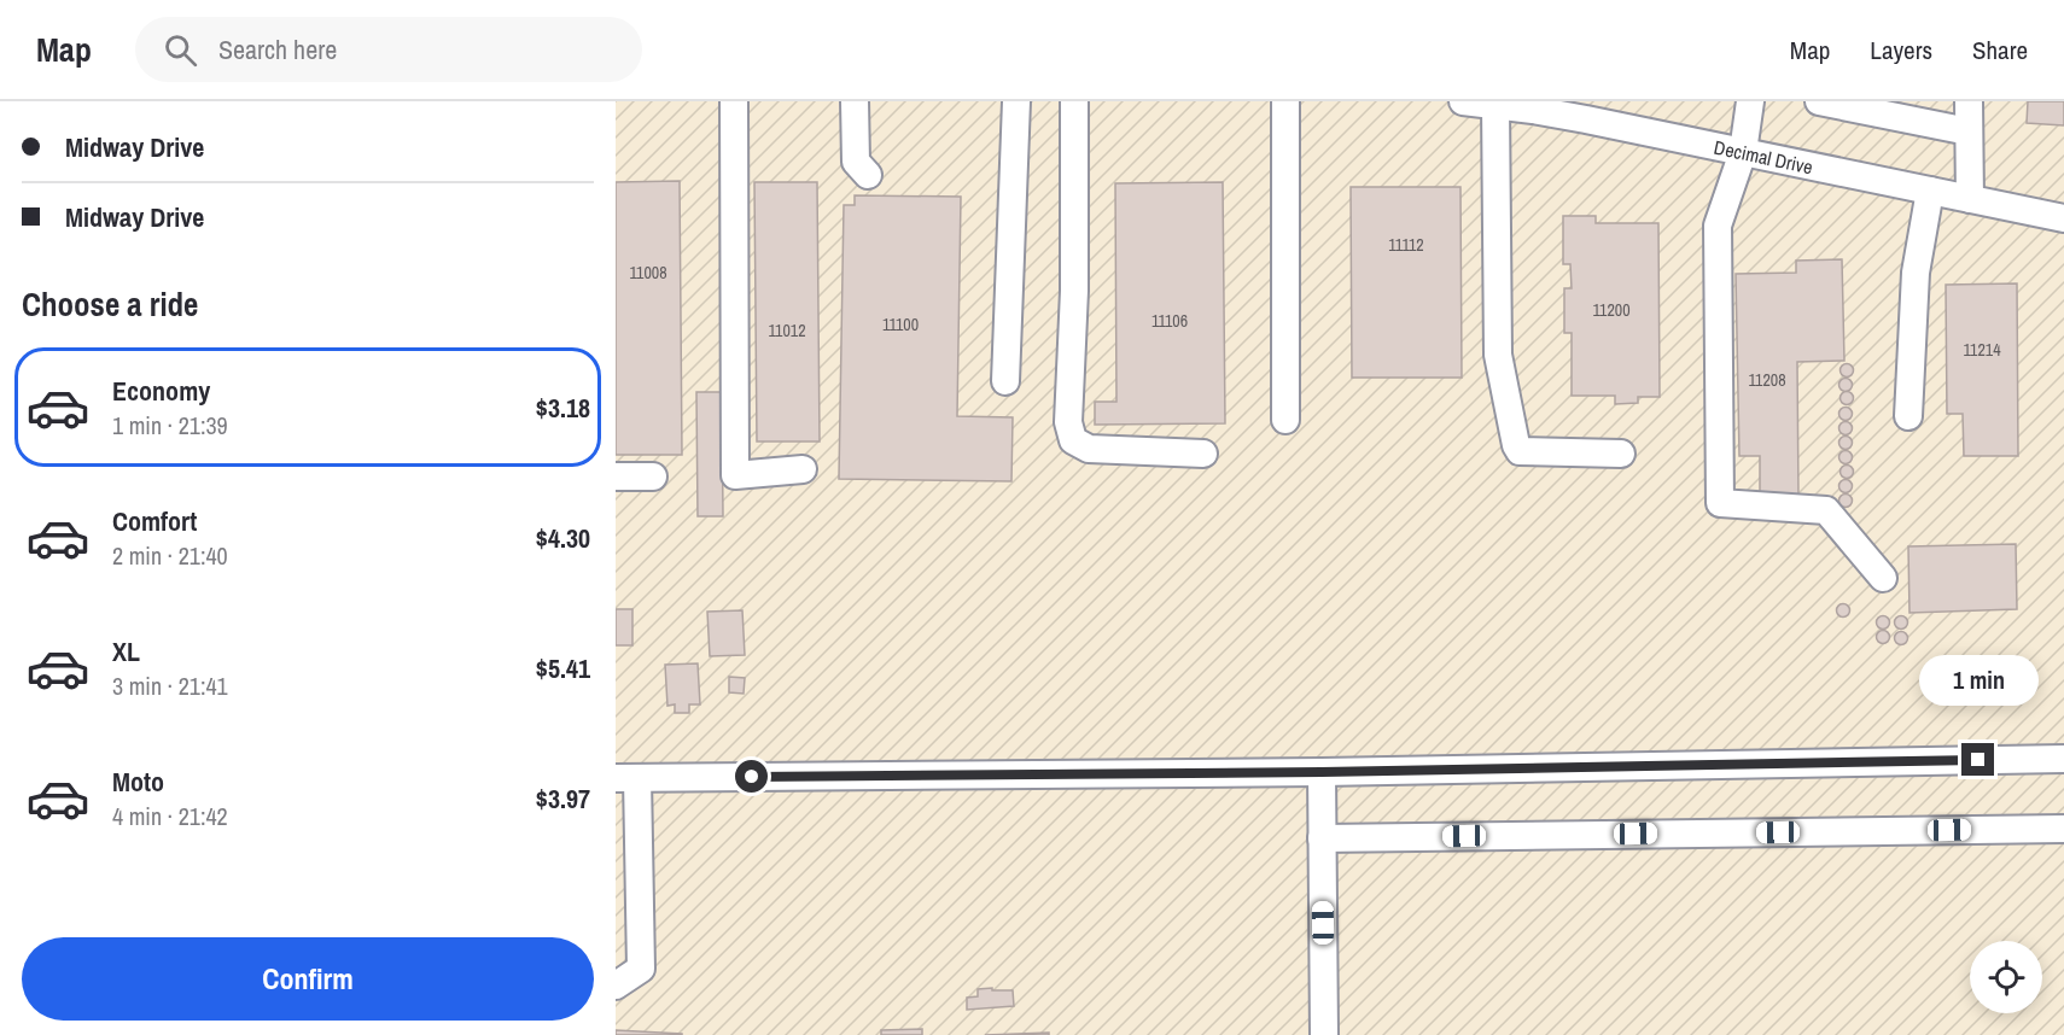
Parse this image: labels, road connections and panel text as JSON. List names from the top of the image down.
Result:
{
  "streets": {
    "street": ["Decimal Drive"]
  },
  "house_numbers": [
    "11112",
    "11008",
    "11200",
    "11106",
    "11100",
    "11012",
    "11214",
    "11208"
  ],
  "page": {
    "header": "Map",
    "search": "Search here",
    "nav": ["Map", "Layers", "Share"],
    "banner": ["Midway Drive", "Midway Drive"],
    "heading": "Choose a ride",
    "list": [
      {
        "name": "Economy",
        "note": "1 min · 21:39",
        "value": "$3.18"
      },
      {
        "name": "Comfort",
        "note": "2 min · 21:40",
        "value": "$4.30"
      },
      {
        "name": "XL",
        "note": "3 min · 21:41",
        "value": "$5.41"
      },
      {
        "name": "Moto",
        "note": "4 min · 21:42",
        "value": "$3.97"
      }
    ],
    "bubble": "1 min",
    "buttons": "Confirm"
  }
}
